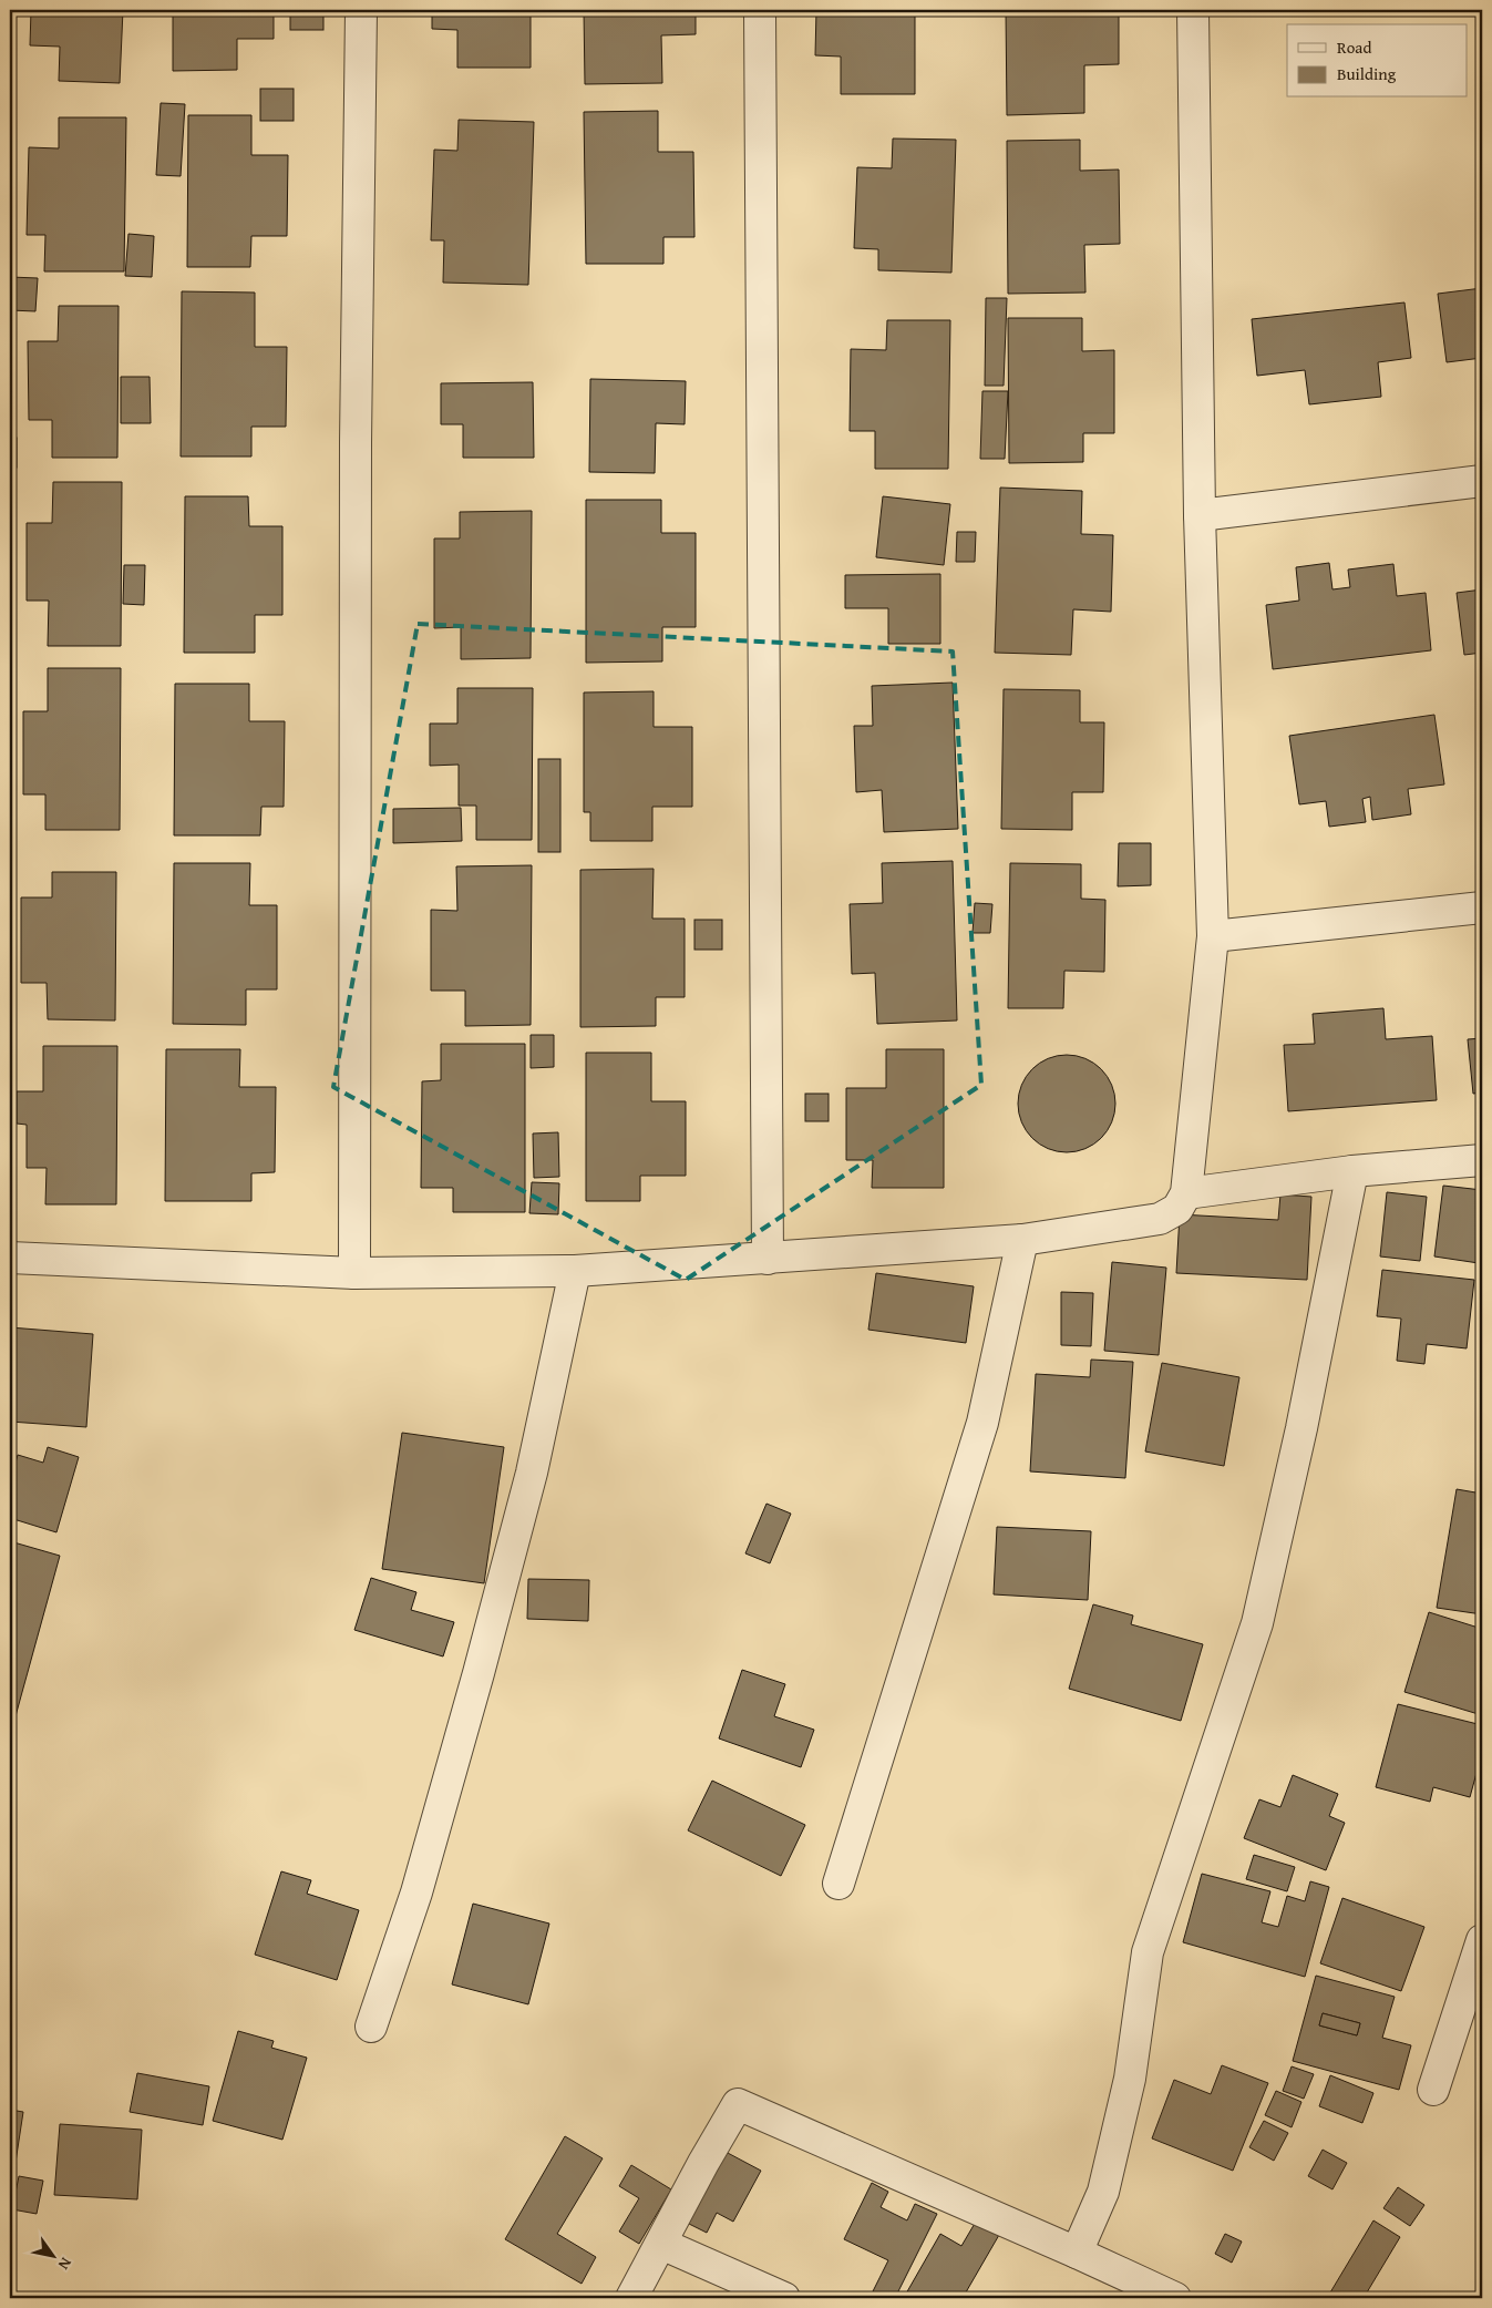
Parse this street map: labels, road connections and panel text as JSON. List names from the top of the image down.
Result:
{
  "legend": ["Road", "Building"],
  "north": "bottom right"
}
